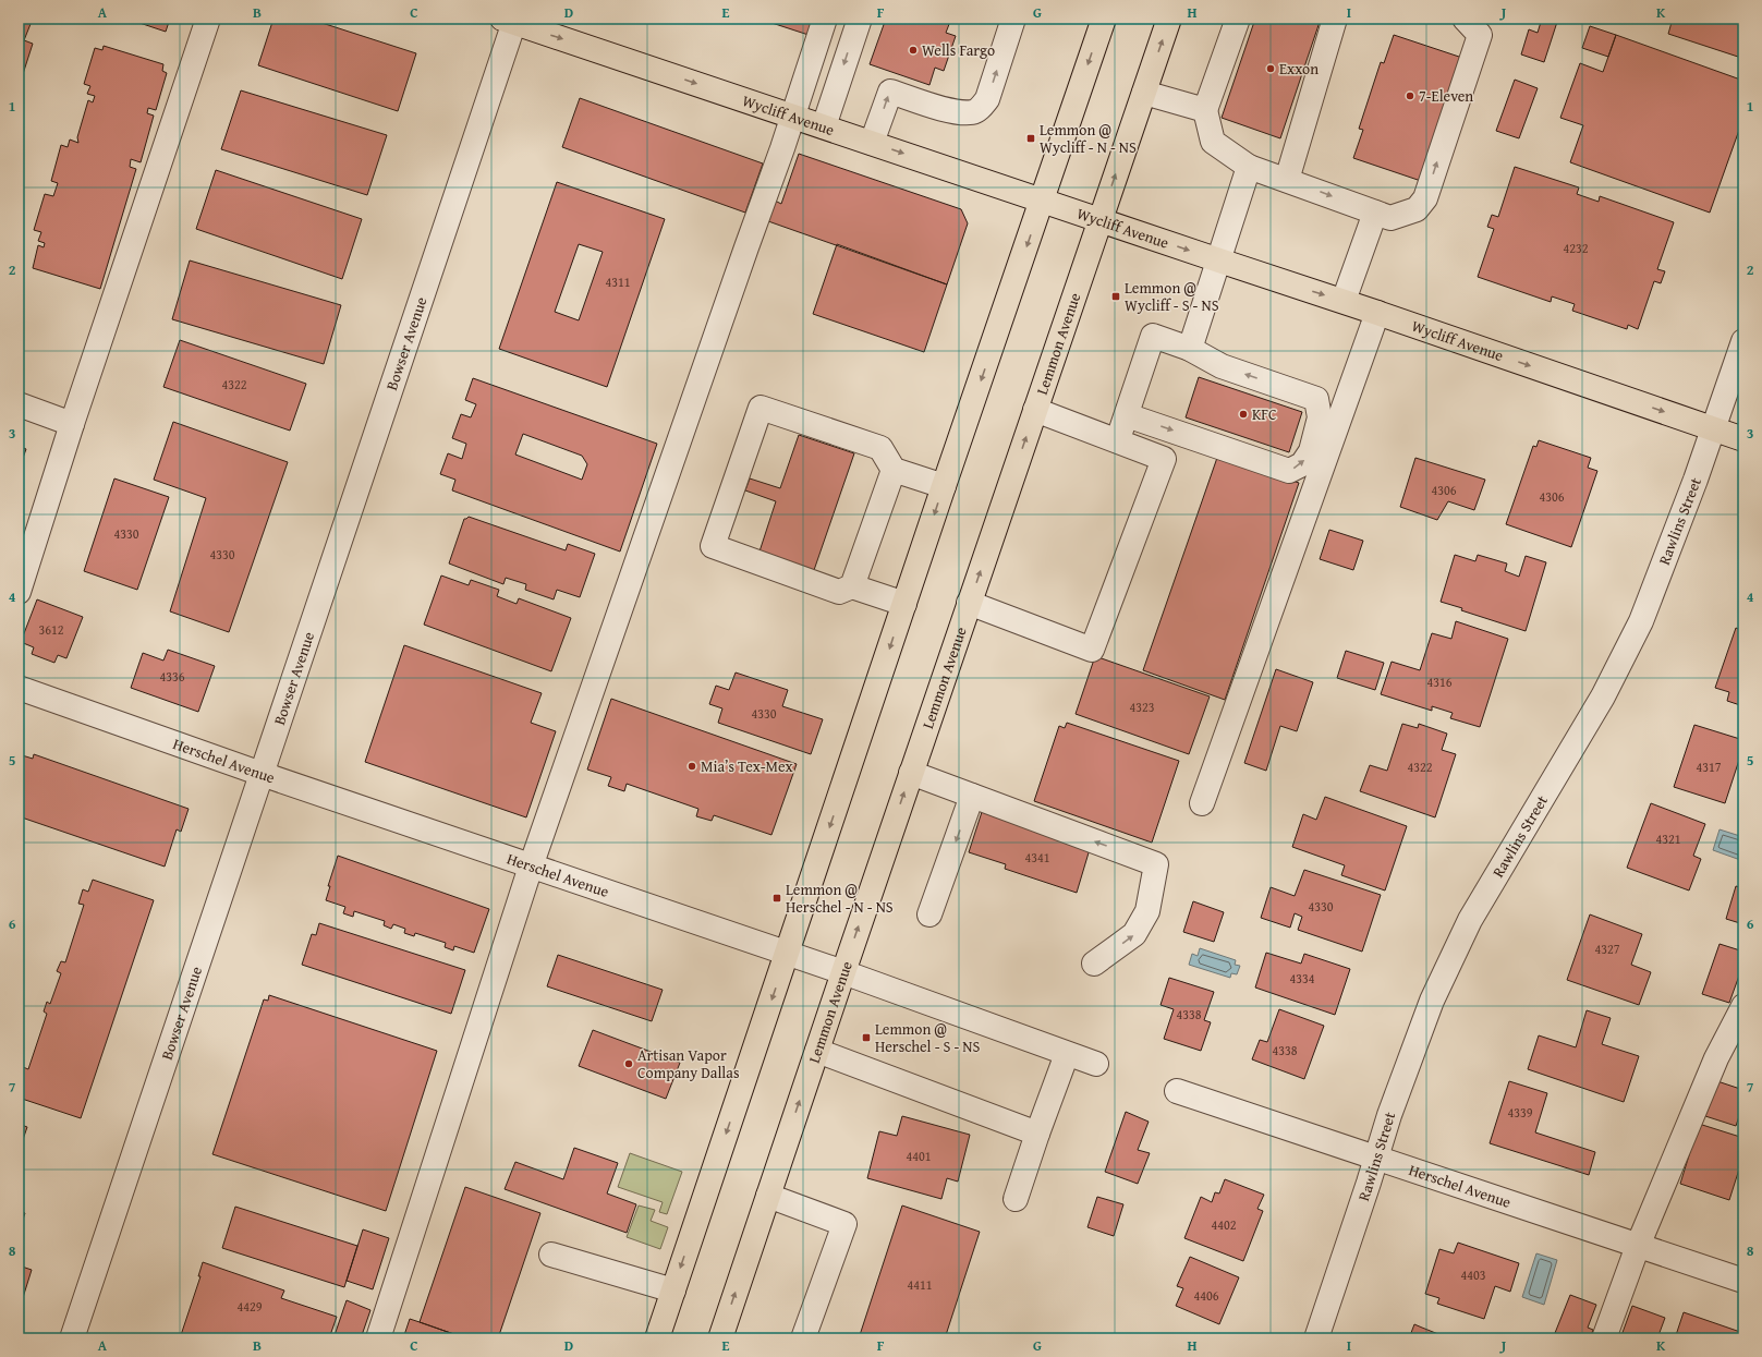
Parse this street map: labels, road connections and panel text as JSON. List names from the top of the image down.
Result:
{
  "streets": {
    "main road": ["Wycliff Avenue", "Lemmon Avenue"],
    "street": ["Bowser Avenue", "Rawlins Street", "Herschel Avenue"]
  },
  "crossings": [
    ["Wycliff Avenue", "Lemmon Avenue"],
    ["Wycliff Avenue", "Bowser Avenue"],
    ["Wycliff Avenue", "Rawlins Street"],
    ["Lemmon Avenue", "Herschel Avenue"],
    ["Bowser Avenue", "Herschel Avenue"],
    ["Rawlins Street", "Herschel Avenue"]
  ],
  "one_way": ["Wycliff Avenue"],
  "places": {
    "other": [
      "Wells Fargo",
      "Exxon",
      "7-Eleven",
      "KFC",
      "Mia’s Tex-Mex",
      "Artisan Vapor Company Dallas"
    ],
    "transit": [
      "Lemmon @ Wycliff - N - NS",
      "Lemmon @ Wycliff - S - NS",
      "Lemmon @ Herschel - N - NS",
      "Lemmon @ Herschel - S - NS"
    ]
  },
  "house_numbers": [
    "4232",
    "4311",
    "4322",
    "4306",
    "4306",
    "4330",
    "4330",
    "3612",
    "4336",
    "4316",
    "4323",
    "4330",
    "4322",
    "4317",
    "4321",
    "4341",
    "4330",
    "4327",
    "4334",
    "4338",
    "4338",
    "4339",
    "4401",
    "4402",
    "4403",
    "4411",
    "4406",
    "4429"
  ],
  "grid": {
    "columns": [
      "A",
      "B",
      "C",
      "D",
      "E",
      "F",
      "G",
      "H",
      "I",
      "J",
      "K"
    ],
    "rows": [
      "1",
      "2",
      "3",
      "4",
      "5",
      "6",
      "7",
      "8"
    ]
  }
}
